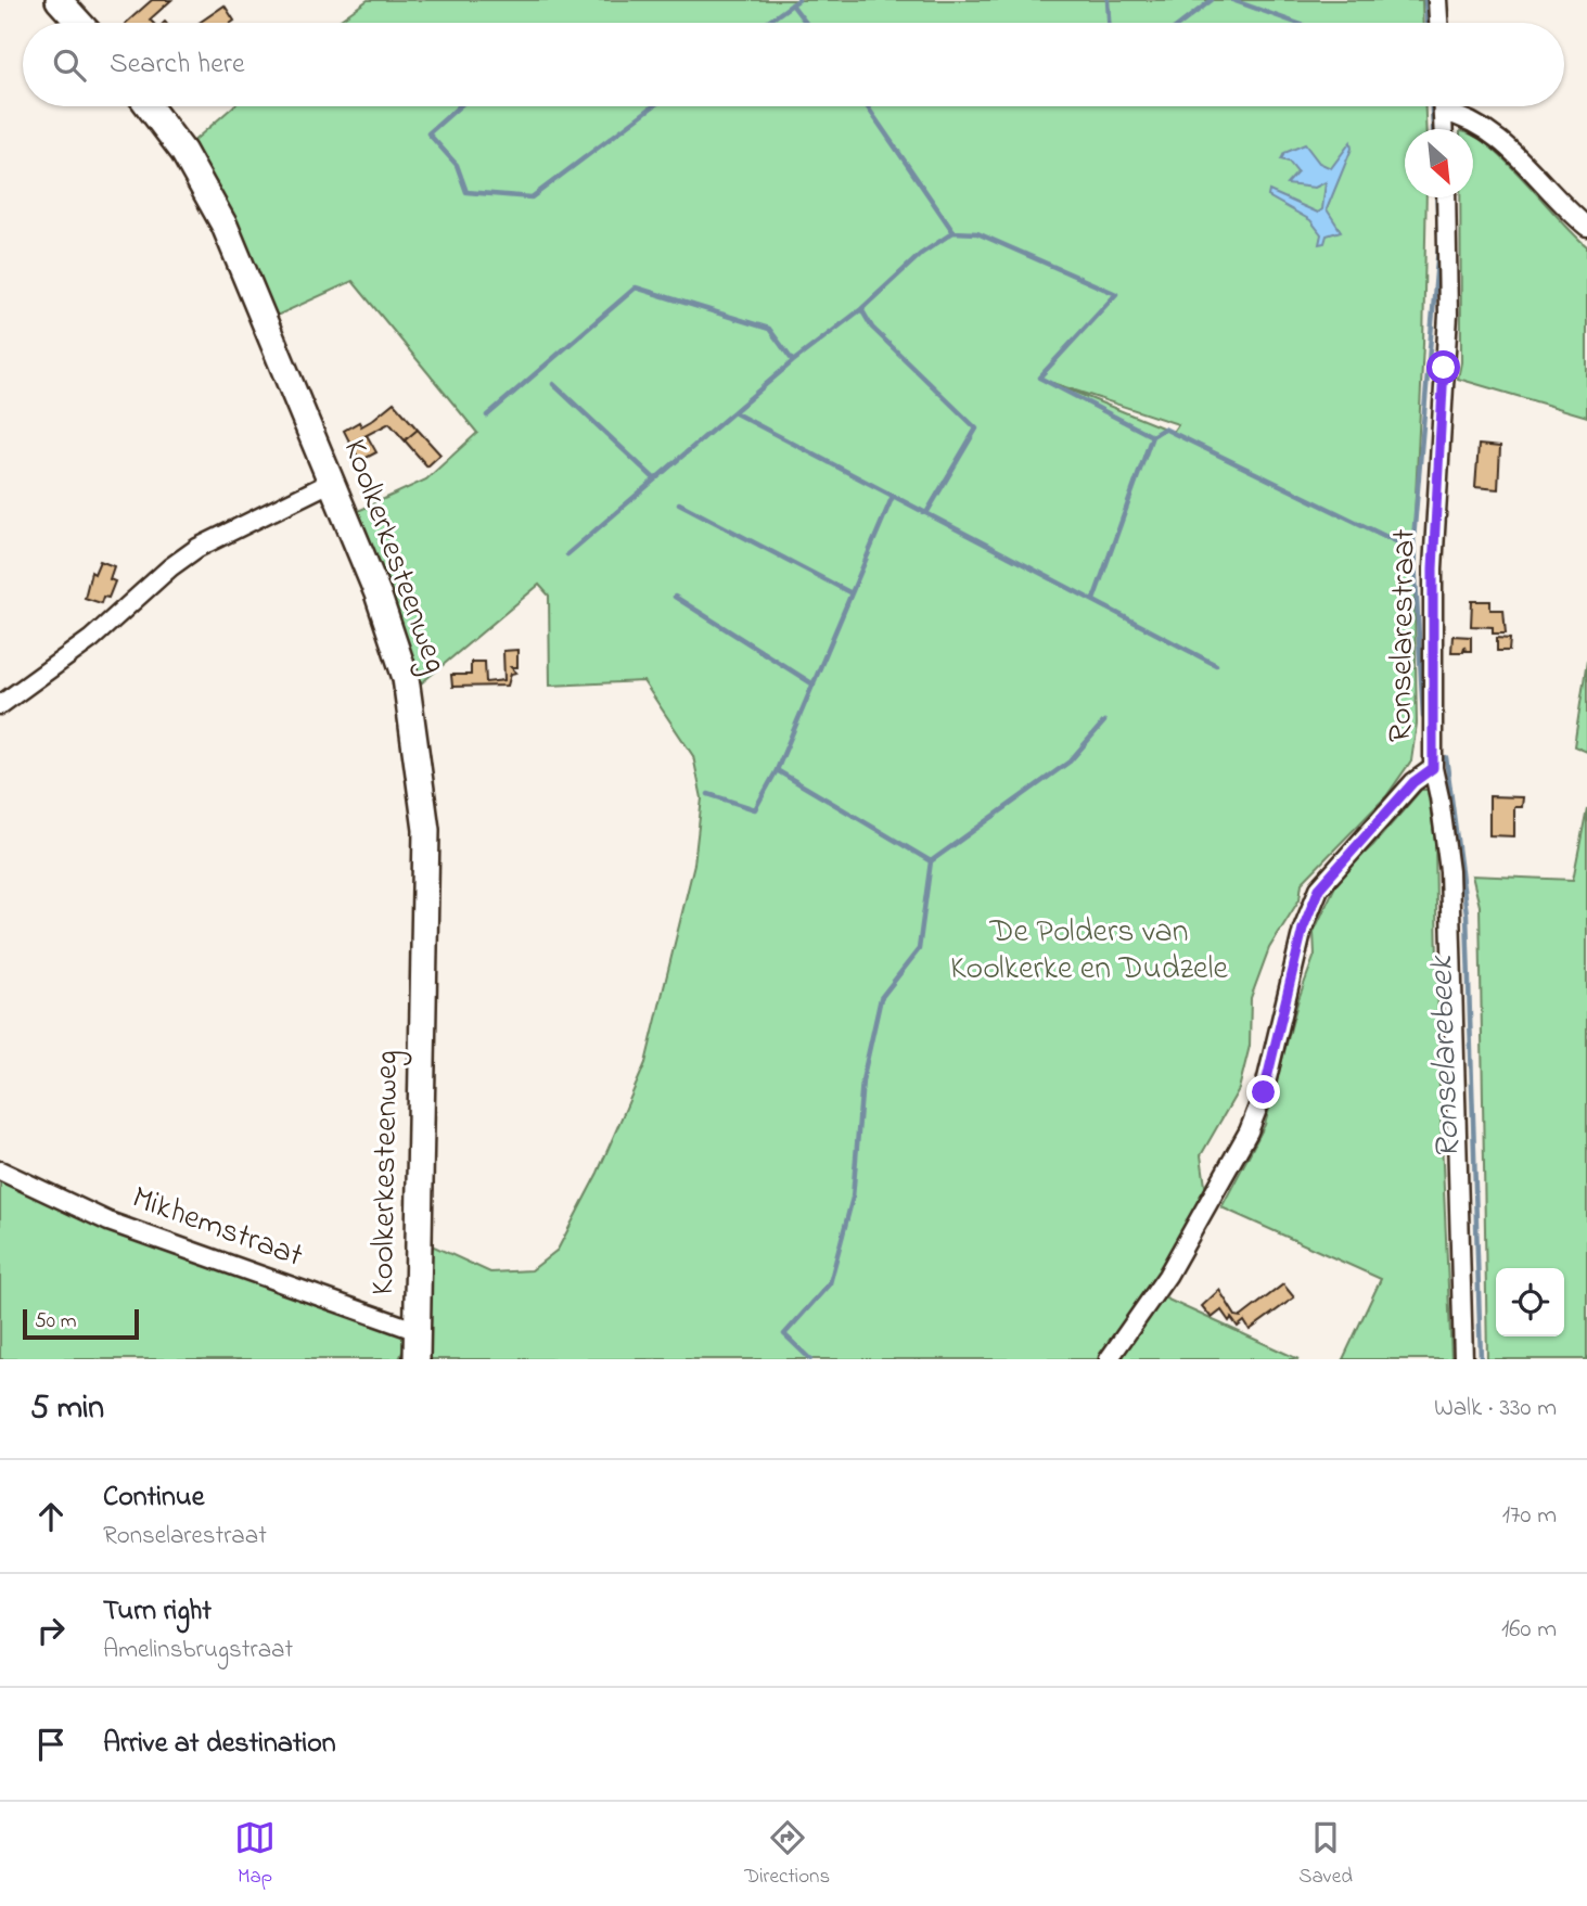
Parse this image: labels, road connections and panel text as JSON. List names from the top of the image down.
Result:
{
  "streets": {
    "main road": ["Koolkerkesteenweg"],
    "street": ["Ronselarestraat", "Mikhemstraat"]
  },
  "crossings": [
    ["Koolkerkesteenweg", "Mikhemstraat"]
  ],
  "water": ["Ronselarebeek"],
  "parks": ["De Polders van Koolkerke en Dudzele"],
  "scale_bar": "50 m",
  "north": "bottom right",
  "page": {
    "search": "Search here",
    "scale": "50 m",
    "heading": ["5 min", "Walk · 330 m"],
    "list": [
      ["Continue", "Ronselarestraat", "170 m"],
      ["Turn right", "Amelinsbrugstraat", "160 m"],
      "Arrive at destination"
    ],
    "nav": ["Map", "Directions", "Saved"]
  }
}
